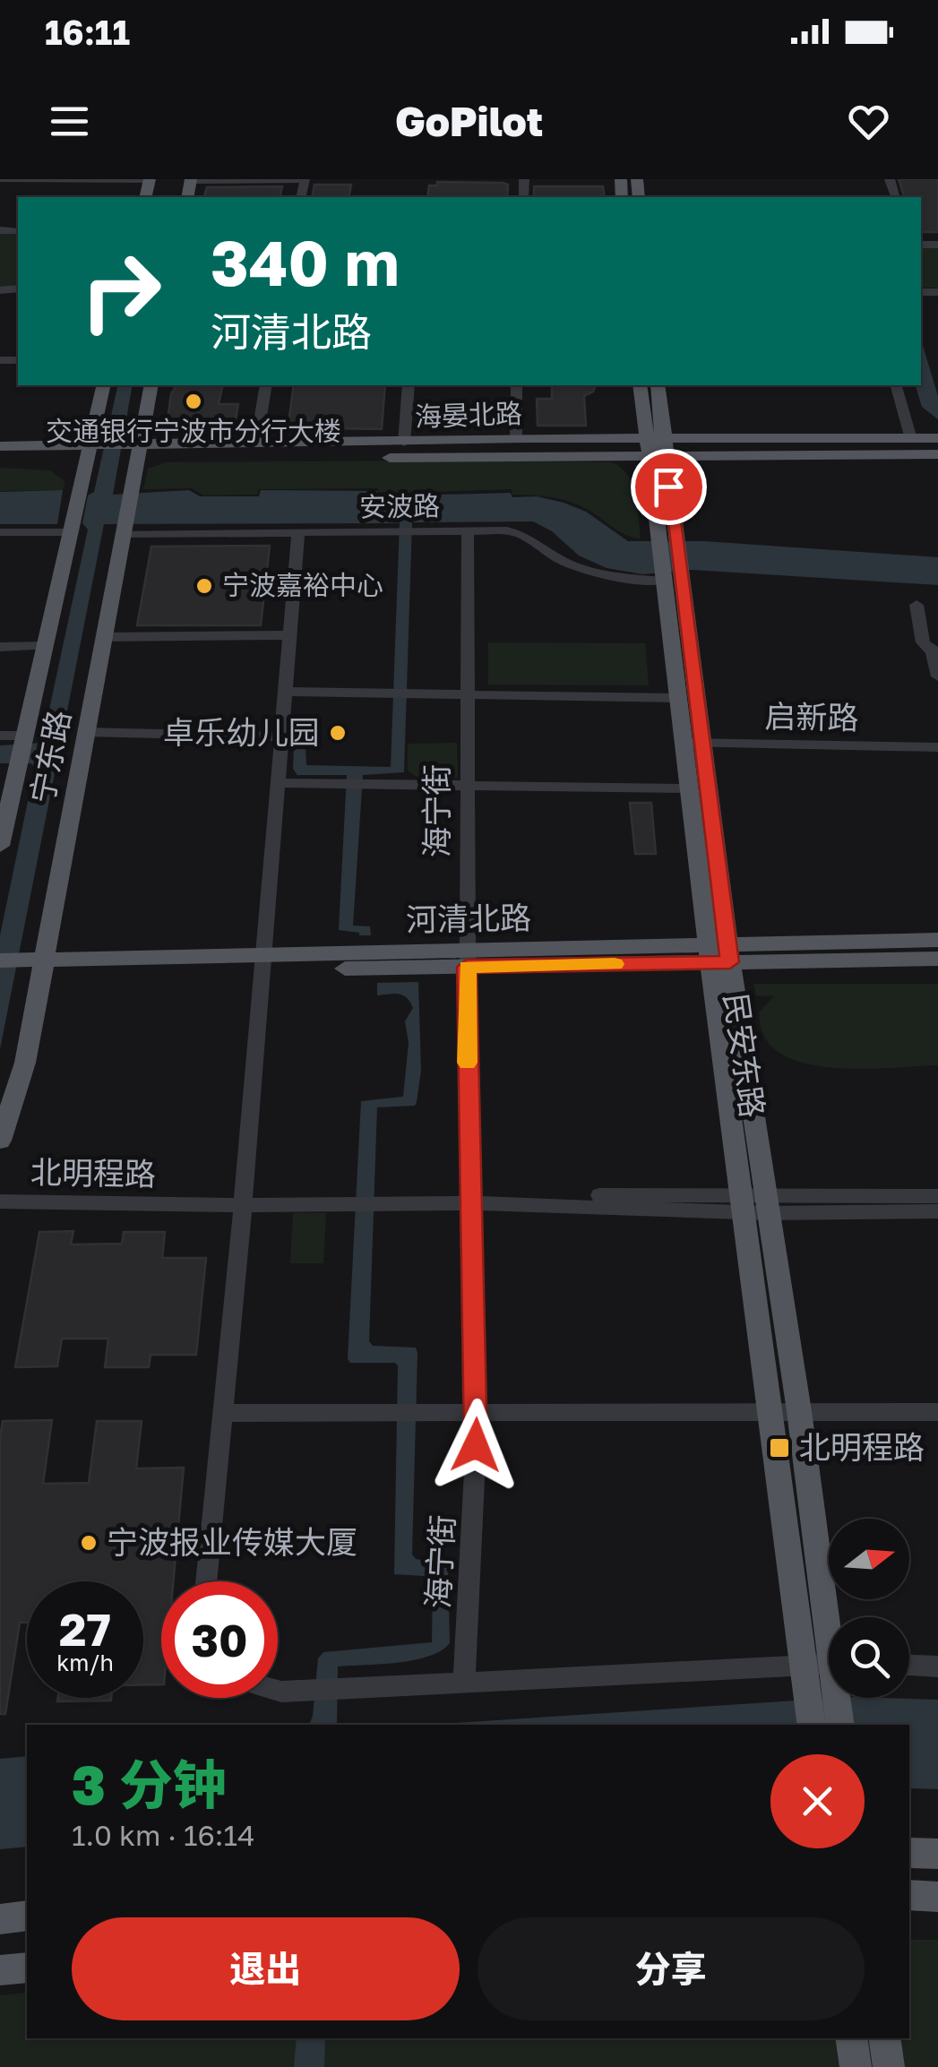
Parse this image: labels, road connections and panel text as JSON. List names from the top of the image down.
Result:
{
  "streets": {
    "main road": [
      "海晏北路",
      "宁东路",
      "河清北路",
      "民安东路"
    ],
    "street": [
      "安波路",
      "启新路",
      "海宁街",
      "北明程路"
    ]
  },
  "crossings": [
    ["海晏北路", "宁东路"],
    ["安波路", "宁东路"],
    ["安波路", "海宁街"],
    ["安波路", "民安东路"],
    ["启新路", "民安东路"],
    ["宁东路", "河清北路"],
    ["海宁街", "河清北路"],
    ["海宁街", "北明程路"],
    ["河清北路", "民安东路"],
    ["民安东路", "北明程路"]
  ],
  "places": {
    "other": [
      "交通银行宁波市分行大楼",
      "宁波嘉裕中心",
      "卓乐幼儿园",
      "宁波报业传媒大厦"
    ],
    "transit": ["北明程路"]
  },
  "north": "right",
  "page": {
    "status": "16:11",
    "header": "GoPilot",
    "turn": ["340 m", "河清北路"],
    "speed": "27 km/h",
    "limit": "30",
    "heading": ["3 分钟", "1.0 km · 16:14"],
    "buttons": ["退出", "分享"]
  }
}
